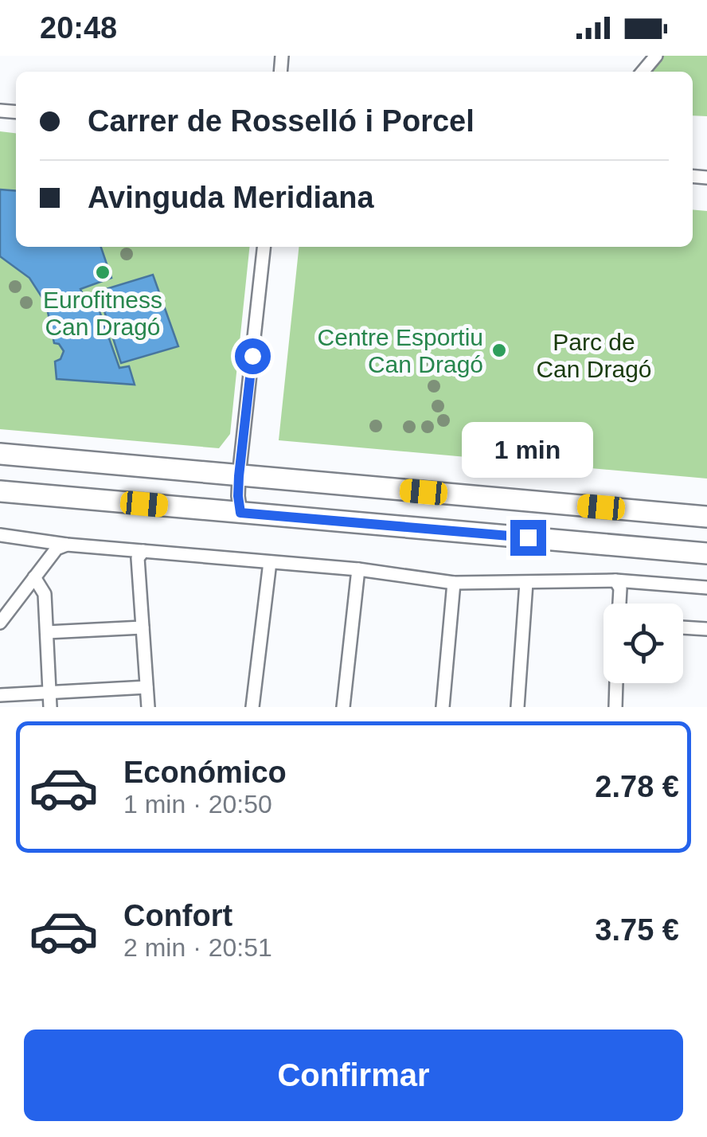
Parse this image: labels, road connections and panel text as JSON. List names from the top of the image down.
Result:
{
  "parks": ["Parc de Can Dragó"],
  "places": ["Eurofitness Can Dragó", "Centre Esportiu Can Dragó"],
  "page": {
    "status": "20:48",
    "banner": ["Carrer de Rosselló i Porcel", "Avinguda Meridiana"],
    "bubble": "1 min",
    "list": [
      {
        "name": "Económico",
        "note": "1 min · 20:50",
        "value": "2.78 €"
      },
      {
        "name": "Confort",
        "note": "2 min · 20:51",
        "value": "3.75 €"
      }
    ],
    "buttons": "Confirmar"
  }
}
